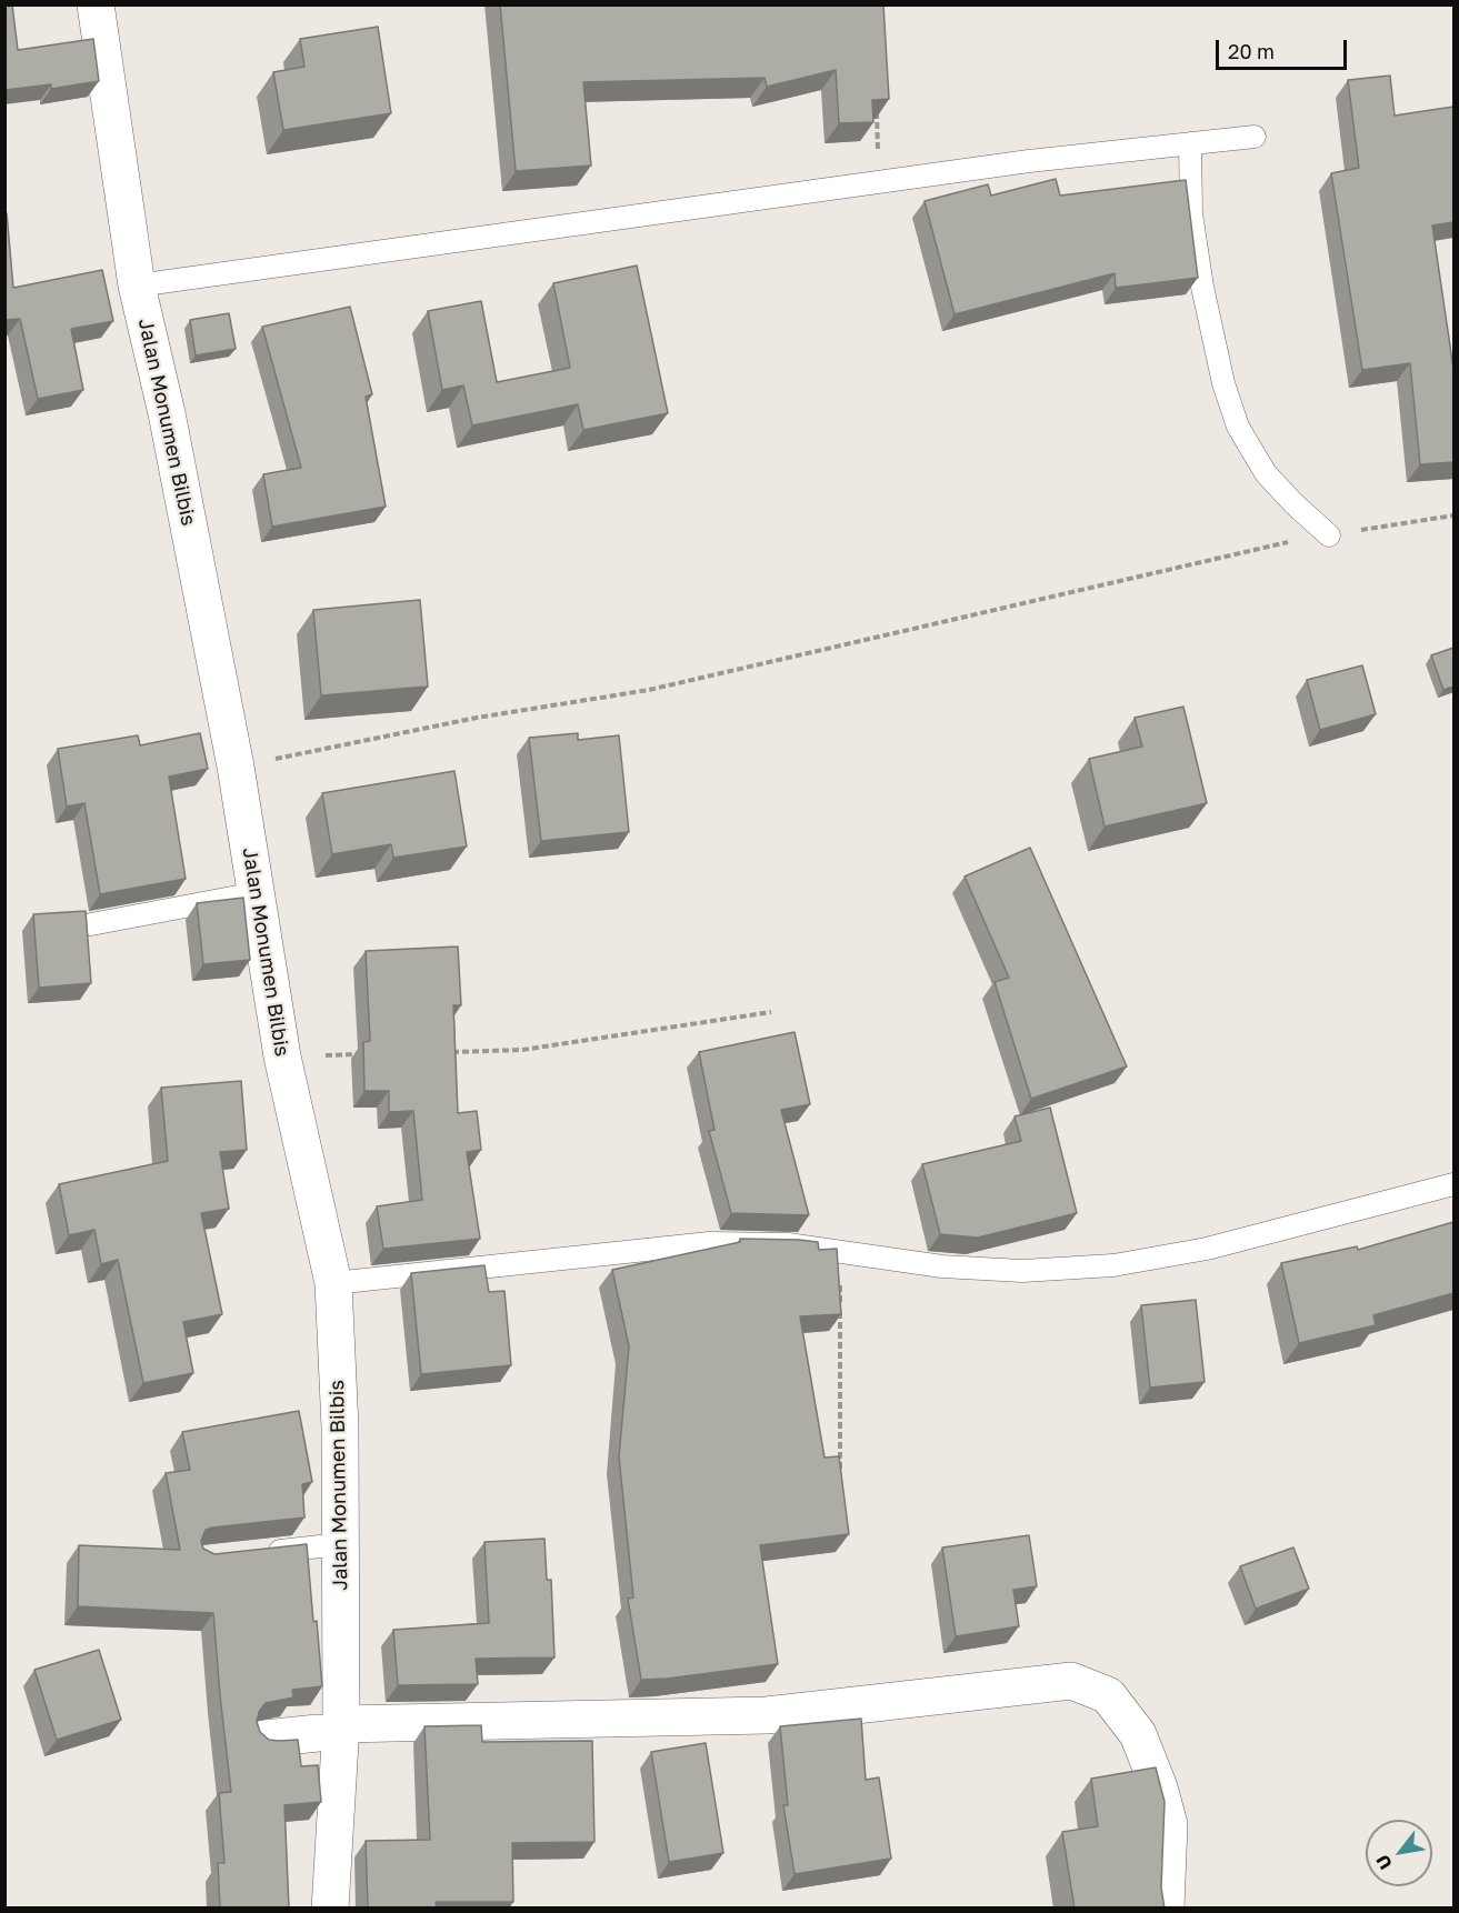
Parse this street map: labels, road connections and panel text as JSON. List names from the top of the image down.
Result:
{
  "streets": {
    "street": ["Jalan Monumen Bilbis"]
  },
  "scale_bar": "20 m",
  "north": "bottom left"
}
